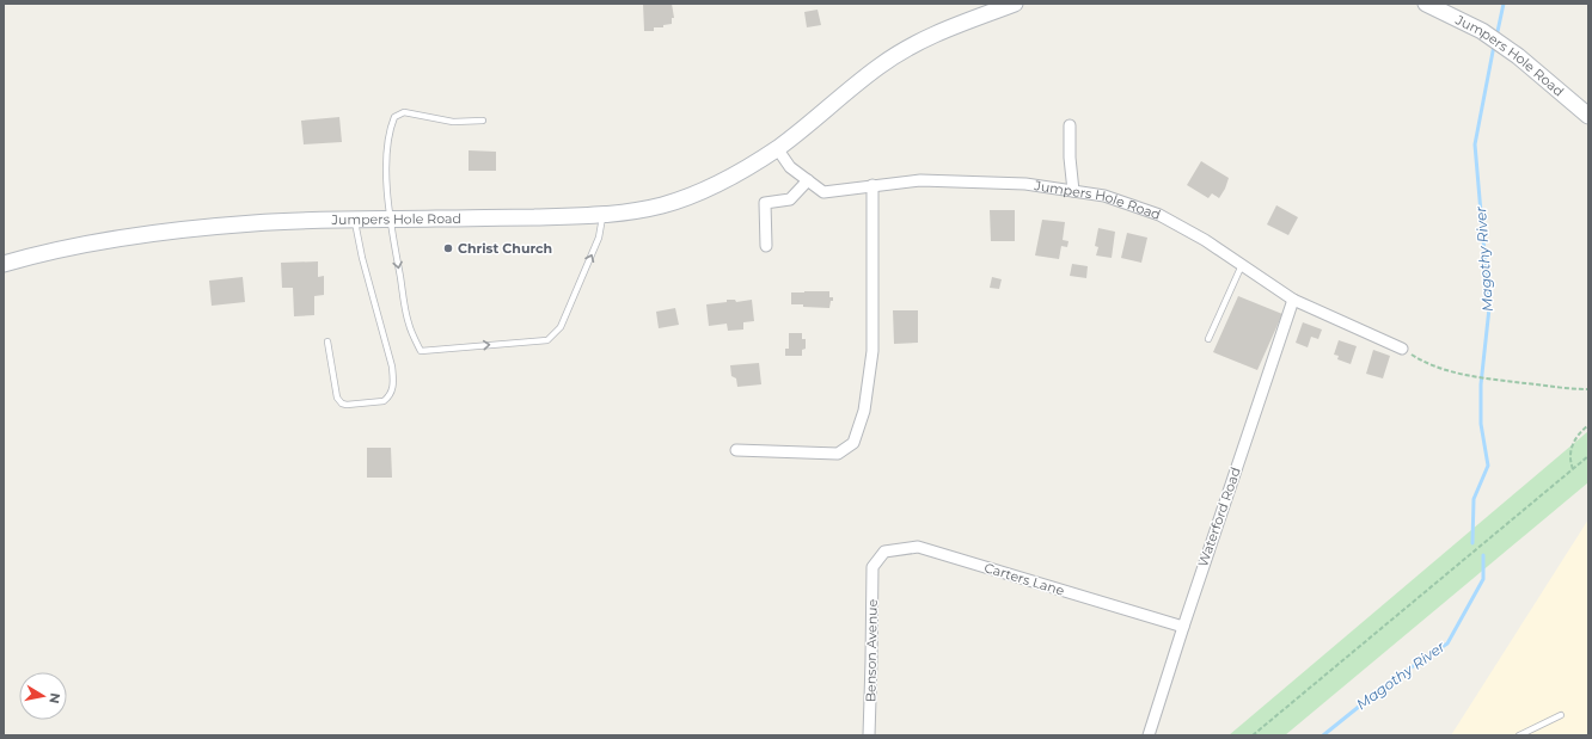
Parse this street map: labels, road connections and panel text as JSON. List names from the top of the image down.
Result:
{
  "streets": {
    "main road": ["Jumpers Hole Road"],
    "street": ["Waterford Road", "Carters Lane", "Benson Avenue"]
  },
  "crossings": [
    ["Jumpers Hole Road", "Waterford Road"],
    ["Waterford Road", "Carters Lane"],
    ["Carters Lane", "Benson Avenue"]
  ],
  "water": ["Magothy River"],
  "places": ["Christ Church"],
  "north": "right"
}
